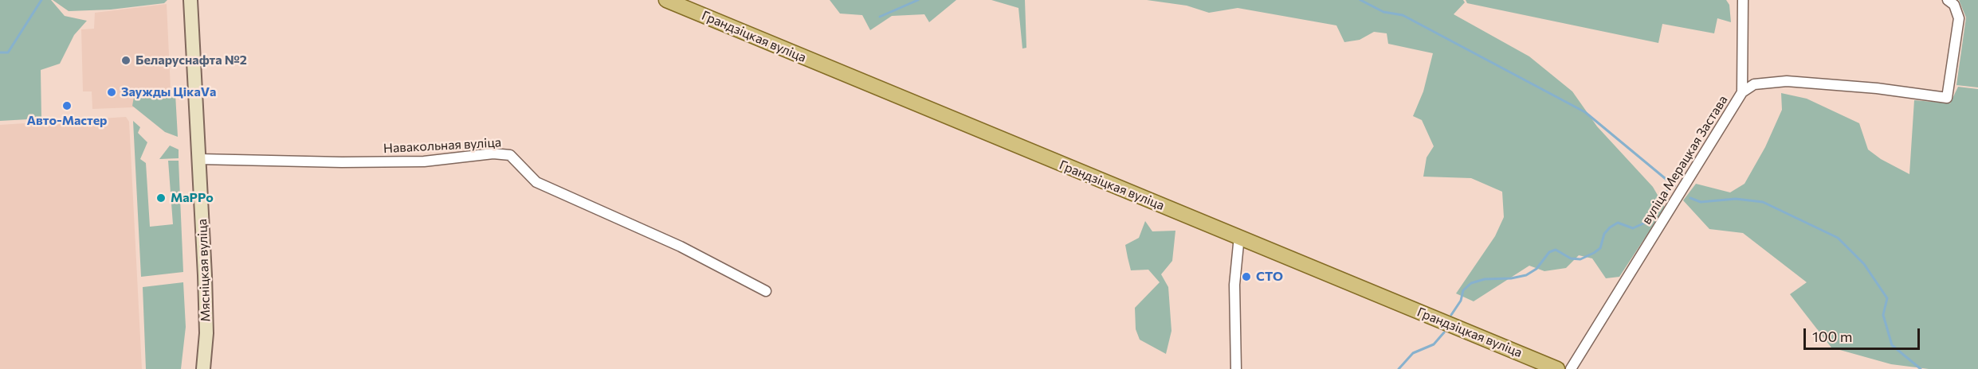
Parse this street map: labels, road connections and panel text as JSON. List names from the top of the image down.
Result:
{
  "streets": {
    "main road": ["Грандзіцкая вуліца", "Мясніцкая вуліца"],
    "street": ["Навакольная вуліца", "вуліца Мерацкая Застава"]
  },
  "crossings": [
    ["Навакольная вуліца", "Мясніцкая вуліца"]
  ],
  "places": [
    "Беларуснафта №2",
    "Заужды ЦікаVа",
    "Авто-Мастер",
    "МаРРо",
    "СТО"
  ],
  "scale_bar": "100 m"
}
